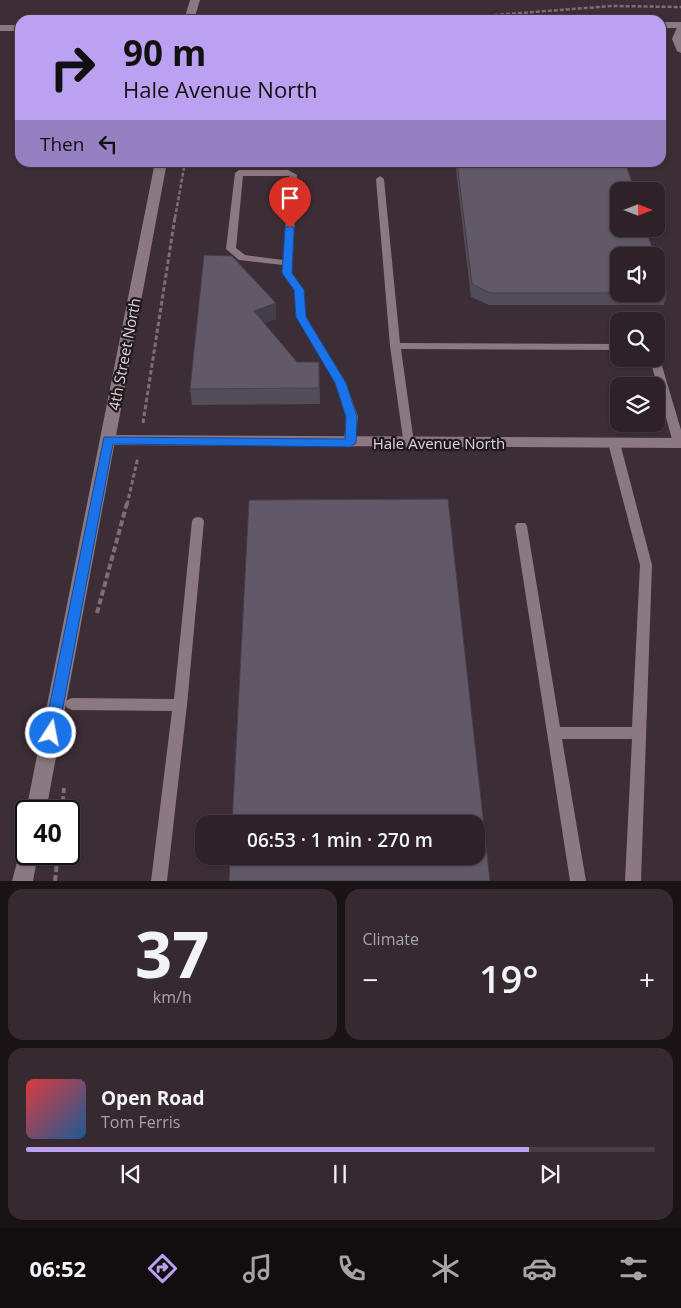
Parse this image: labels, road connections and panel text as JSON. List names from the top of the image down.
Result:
{
  "streets": {
    "street": ["4th Street North", "Hale Avenue North"]
  },
  "crossings": [
    ["4th Street North", "Hale Avenue North"]
  ],
  "north": "right",
  "page": {
    "turn": ["90 m", "Hale Avenue North"],
    "then": "Then",
    "limit": "40",
    "trip": "06:53 · 1 min · 270 m",
    "tile": [
      ["37", "km/h"],
      "Climate"
    ],
    "heat": ["−", "19°", "+"],
    "song": ["Open Road", "Tom Ferris"],
    "tabs": "06:52"
  }
}
